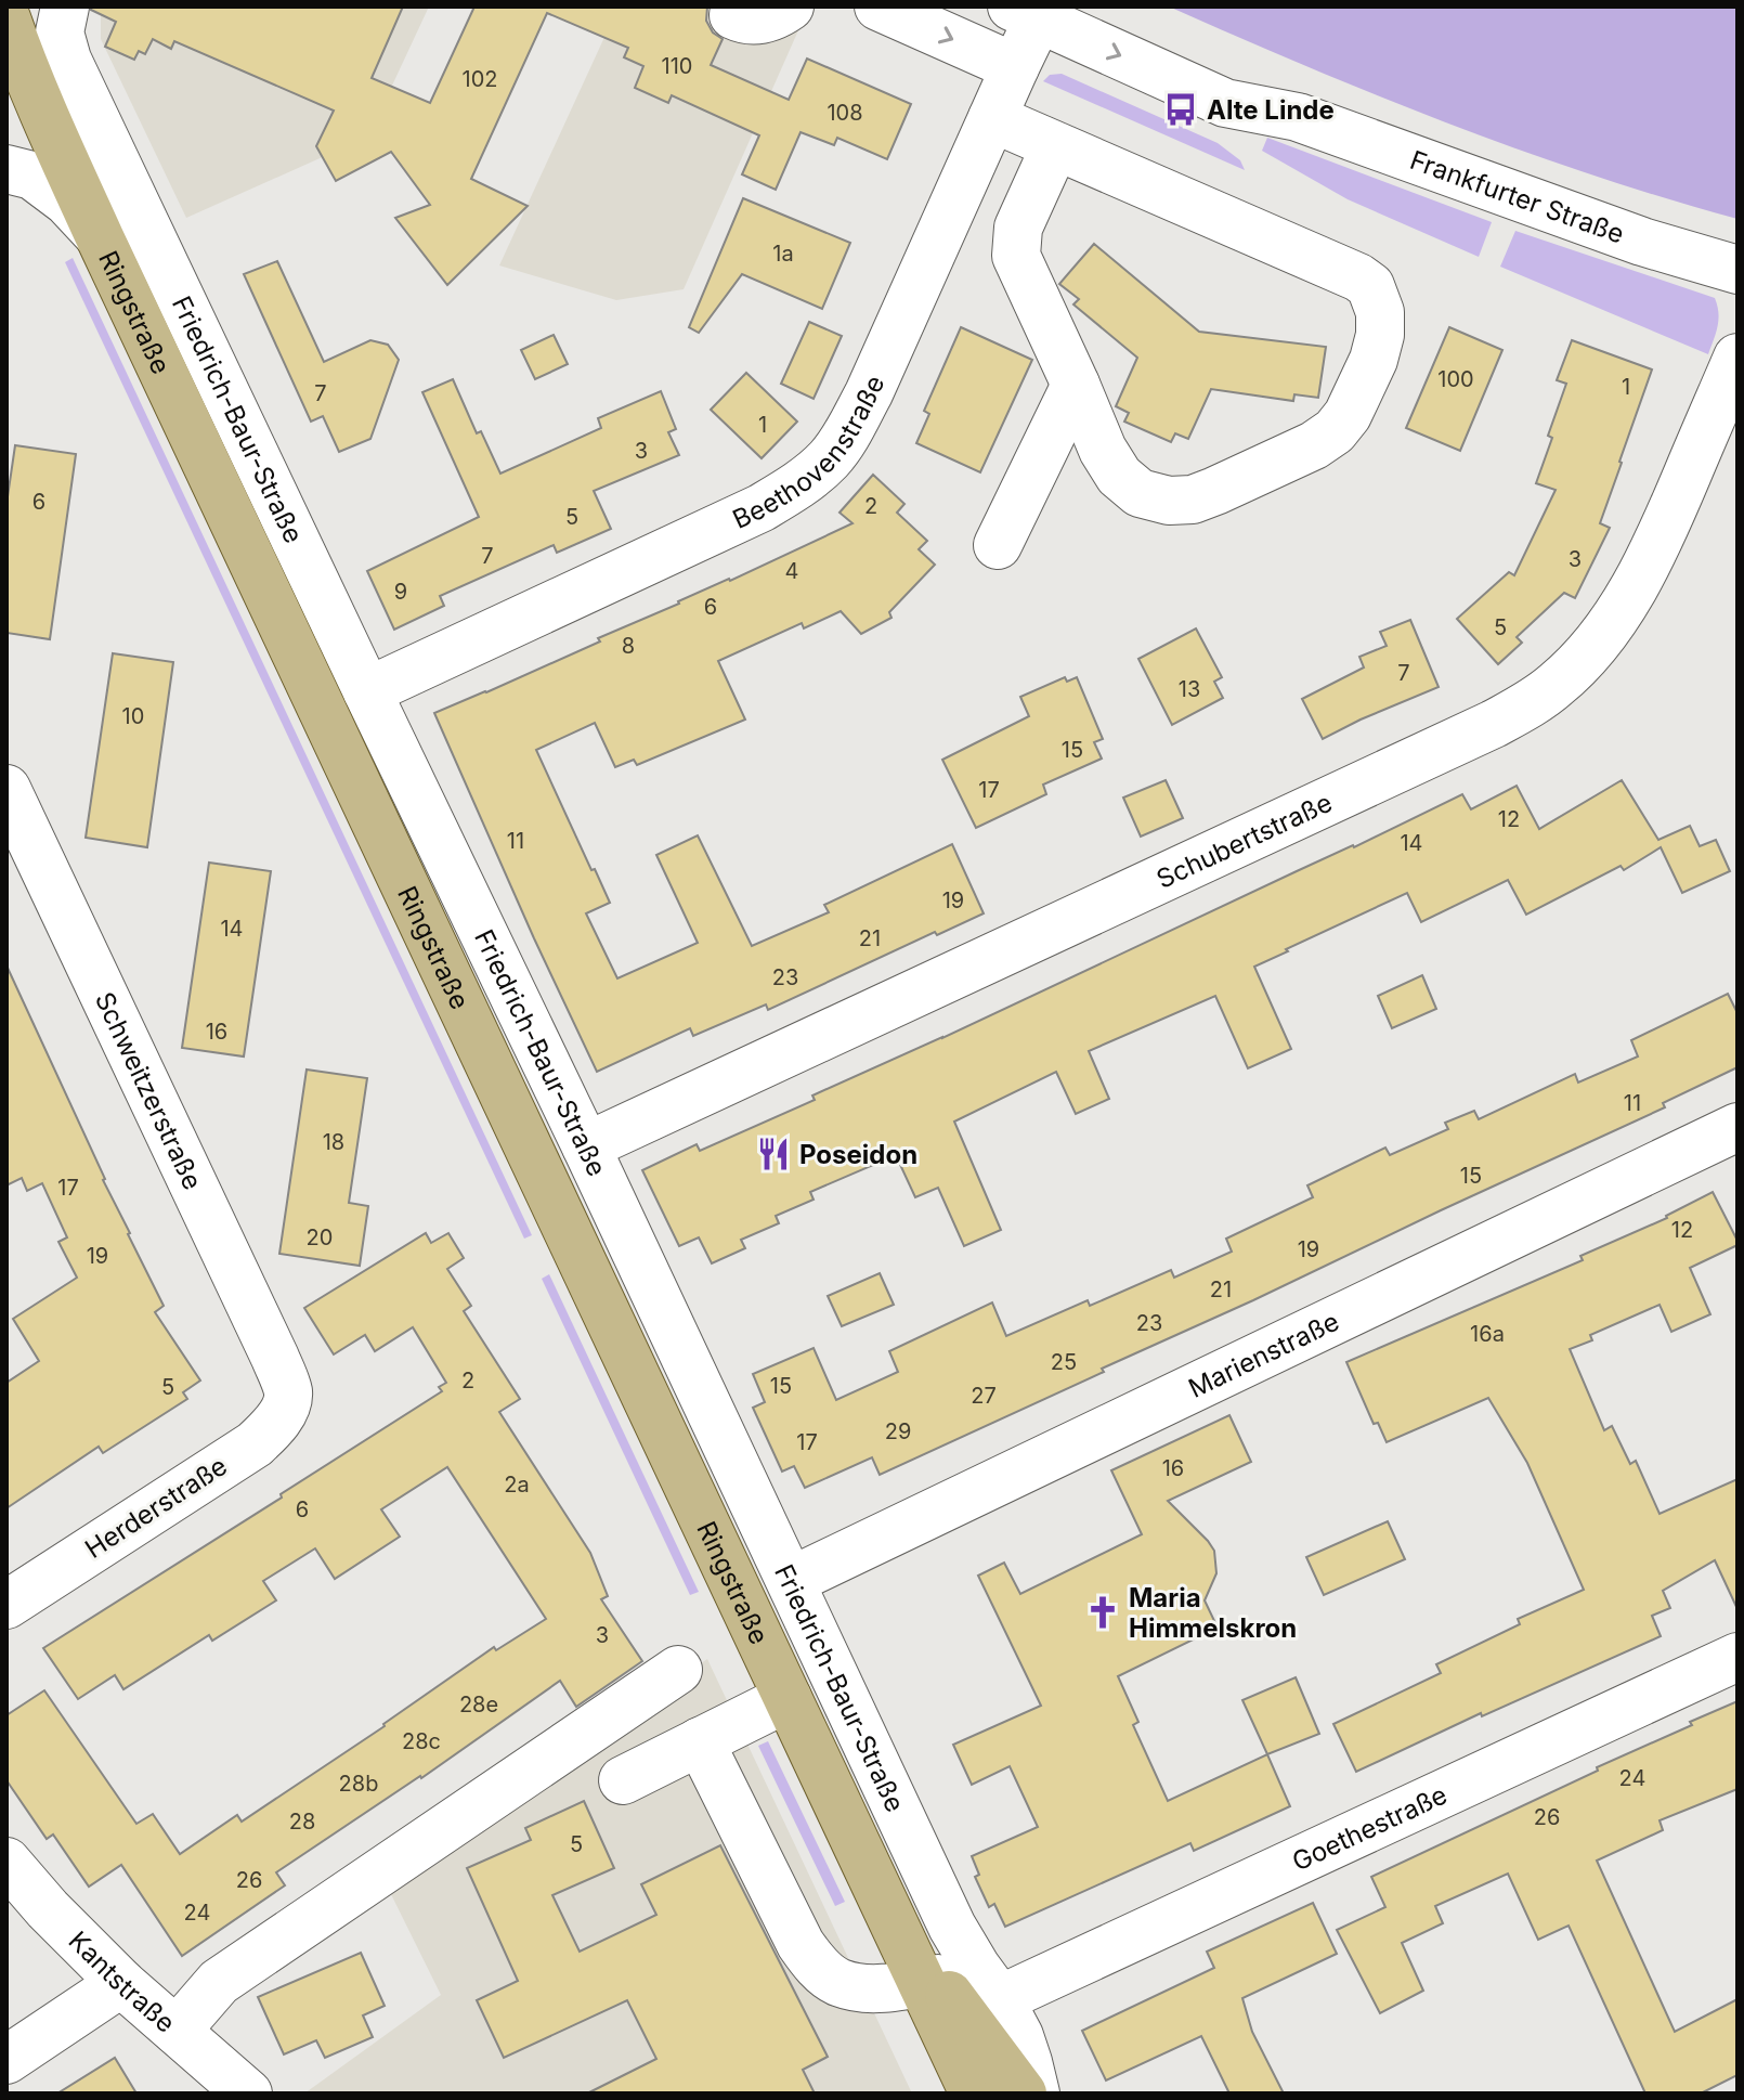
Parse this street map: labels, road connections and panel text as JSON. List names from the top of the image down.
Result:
{
  "streets": {
    "main road": ["Ringstraße"],
    "street": [
      "Frankfurter Straße",
      "Friedrich-Baur-Straße",
      "Beethovenstraße",
      "Schubertstraße",
      "Schweitzerstraße",
      "Marienstraße",
      "Herderstraße",
      "Goethestraße",
      "Kantstraße"
    ]
  },
  "crossings": [
    ["Frankfurter Straße", "Beethovenstraße"],
    ["Friedrich-Baur-Straße", "Beethovenstraße"],
    ["Friedrich-Baur-Straße", "Schubertstraße"],
    ["Friedrich-Baur-Straße", "Marienstraße"],
    ["Friedrich-Baur-Straße", "Goethestraße"],
    ["Schweitzerstraße", "Herderstraße"]
  ],
  "places": {
    "bus stop": ["Alte Linde"],
    "restaurant": ["Poseidon"],
    "church": ["Maria Himmelskron"]
  },
  "house_numbers": [
    "110",
    "102",
    "108",
    "1a",
    "100",
    "1",
    "7",
    "1",
    "3",
    "6",
    "2",
    "5",
    "7",
    "3",
    "4",
    "9",
    "6",
    "5",
    "8",
    "7",
    "13",
    "10",
    "15",
    "17",
    "12",
    "11",
    "14",
    "19",
    "14",
    "21",
    "23",
    "16",
    "11",
    "18",
    "15",
    "17",
    "12",
    "20",
    "19",
    "19",
    "21",
    "23",
    "16a",
    "25",
    "2",
    "15",
    "5",
    "27",
    "29",
    "17",
    "16",
    "2a",
    "6",
    "3",
    "28e",
    "28c",
    "24",
    "28b",
    "26",
    "28",
    "5",
    "26",
    "24"
  ]
}
